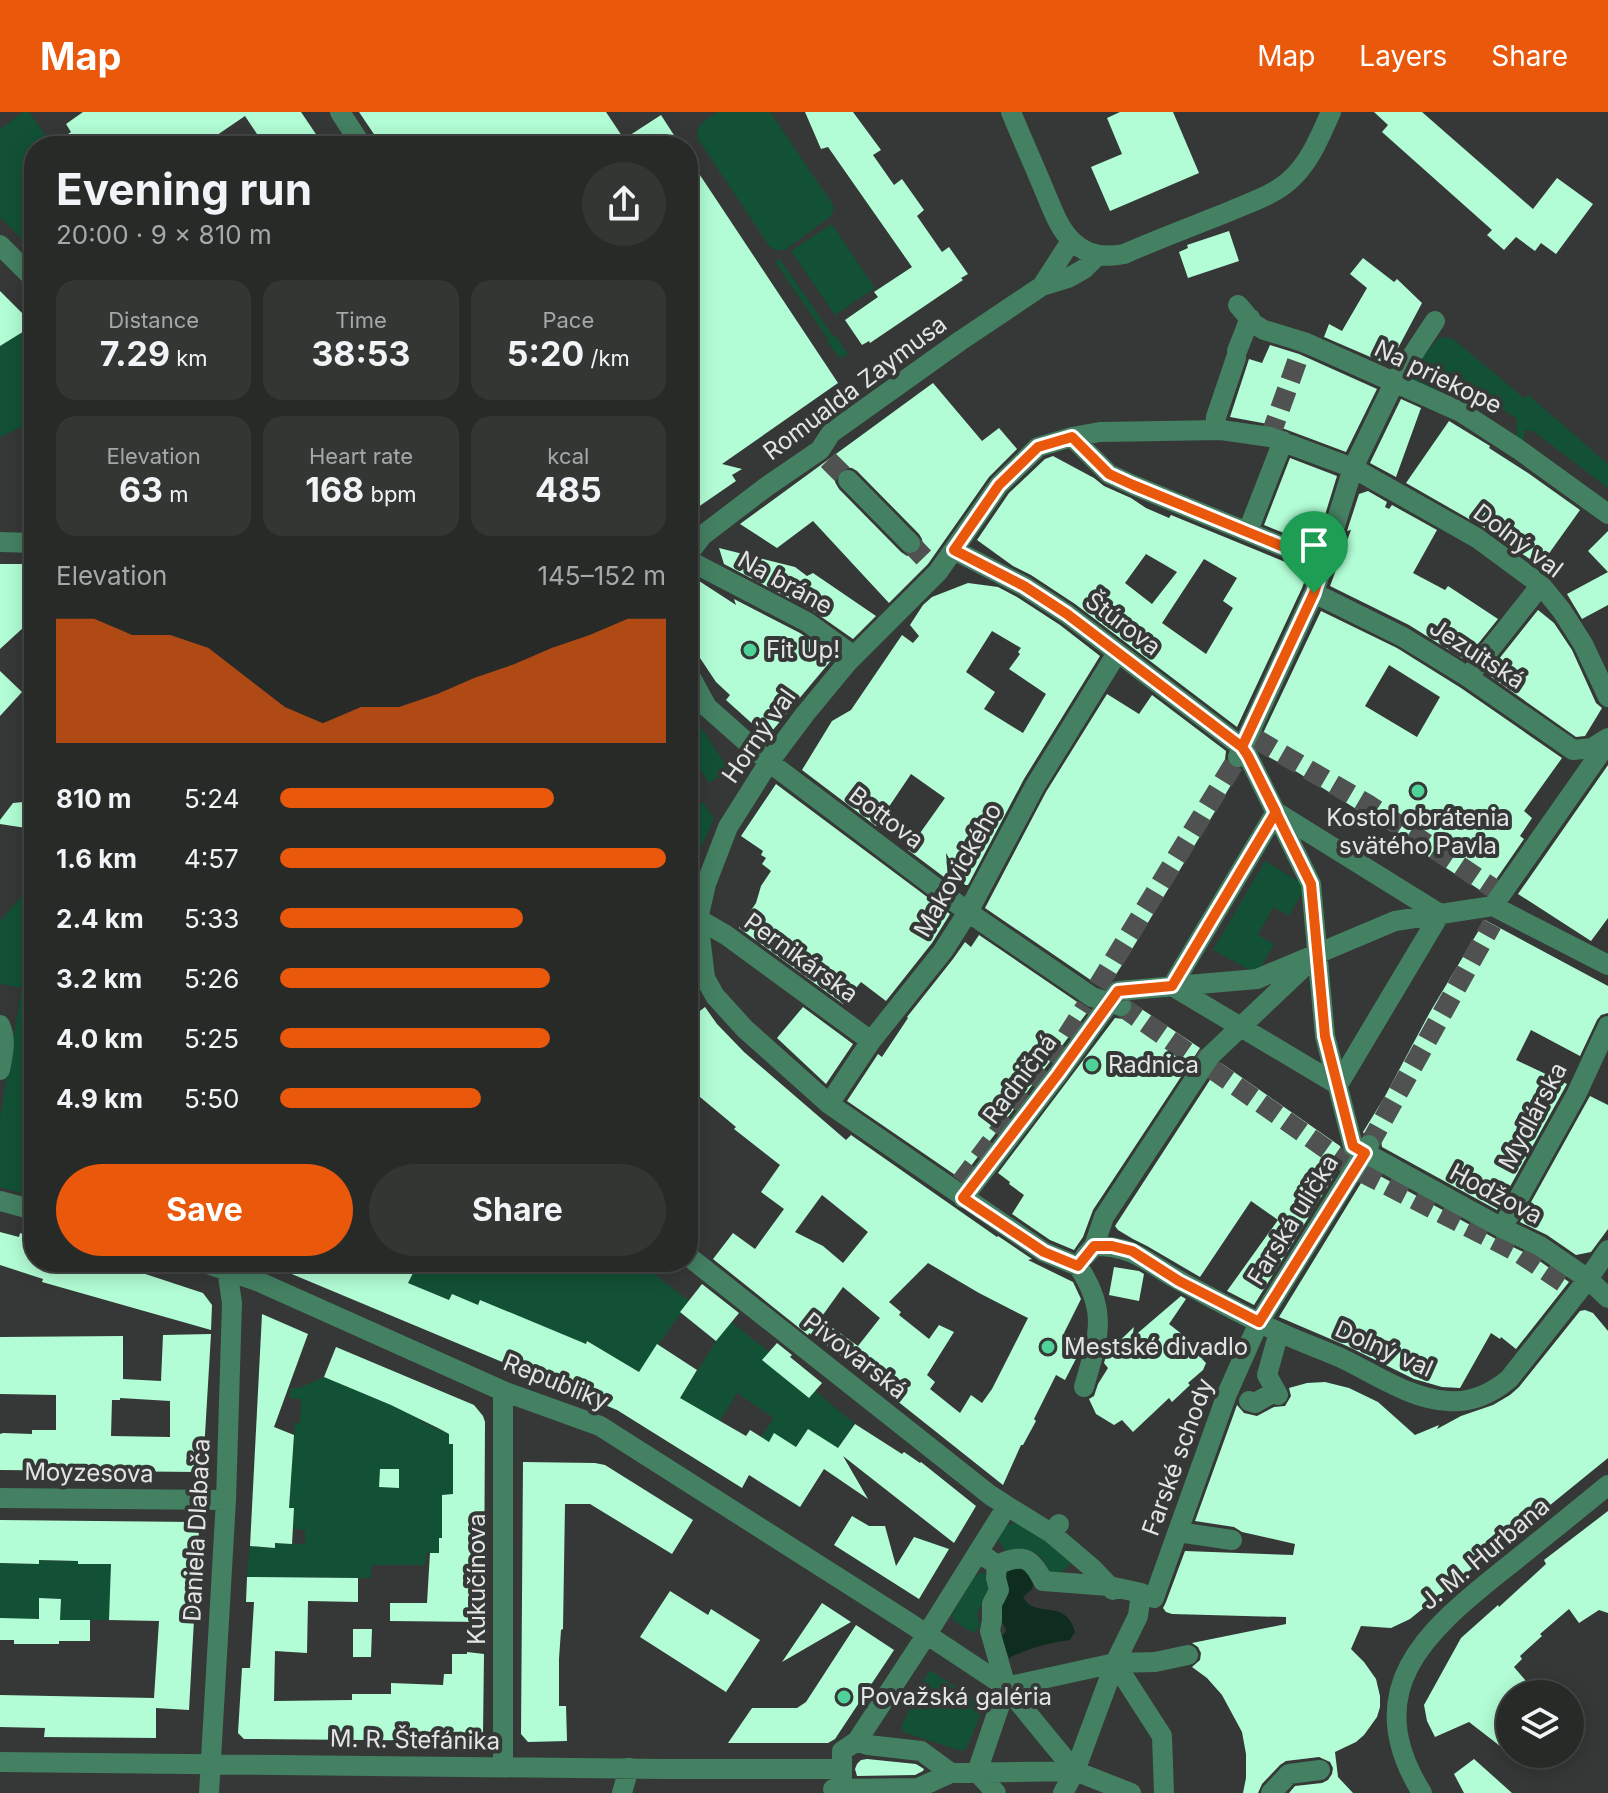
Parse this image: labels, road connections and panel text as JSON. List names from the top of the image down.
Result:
{
  "streets": {
    "street": [
      "Na priekope",
      "Romualda Zaymusa",
      "Dolný val",
      "Na bráne",
      "Štúrova",
      "Jezuitská",
      "Horný val",
      "Bottova",
      "Makovického",
      "Pernikárska",
      "Radničná",
      "Mydlárska",
      "Hodžova",
      "Farská ulička",
      "Pivovarská",
      "Republiky",
      "Farské schody",
      "Moyzesova",
      "Daniela Dlabača",
      "J. M. Hurbana",
      "Kukučínova",
      "M. R. Štefánika"
    ]
  },
  "crossings": [
    ["Na priekope", "Horný val"],
    ["Dolný val", "Horný val"],
    ["Dolný val", "Hodžova"],
    ["Dolný val", "Farská ulička"],
    ["Dolný val", "Farské schody"],
    ["Na bráne", "Horný val"],
    ["Štúrova", "Horný val"],
    ["Štúrova", "Makovického"],
    ["Horný val", "Bottova"],
    ["Horný val", "Makovického"],
    ["Horný val", "Pernikárska"],
    ["Horný val", "Radničná"],
    ["Bottova", "Makovického"],
    ["Bottova", "Radničná"],
    ["Makovického", "Pernikárska"],
    ["Mydlárska", "Hodžova"],
    ["Hodžova", "Farská ulička"],
    ["Farská ulička", "Farské schody"],
    ["Pivovarská", "Farské schody"],
    ["Republiky", "Kukučínova"],
    ["Moyzesova", "Daniela Dlabača"],
    ["Daniela Dlabača", "M. R. Štefánika"],
    ["Kukučínova", "M. R. Štefánika"]
  ],
  "places": [
    "Fit Up!",
    "Kostol obrátenia svätého Pavla",
    "Radnica",
    "Mestské divadlo",
    "Považská galéria"
  ],
  "page": {
    "header": "Map",
    "nav": ["Map", "Layers", "Share"],
    "heading": ["Evening run", "20:00 · 9 × 810 m"],
    "stats": [
      ["Distance", "7.29 km"],
      ["Time", "38:53"],
      ["Pace", "5:20 /km"],
      ["Elevation", "63 m"],
      ["Heart rate", "168 bpm"],
      ["kcal", "485"]
    ],
    "chart": ["Elevation", "145–152 m"],
    "list": [
      {
        "name": "810 m",
        "note": "5:24"
      },
      {
        "name": "1.6 km",
        "note": "4:57"
      },
      {
        "name": "2.4 km",
        "note": "5:33"
      },
      {
        "name": "3.2 km",
        "note": "5:26"
      },
      {
        "name": "4.0 km",
        "note": "5:25"
      },
      {
        "name": "4.9 km",
        "note": "5:50"
      }
    ],
    "buttons": ["Save", "Share"]
  }
}
